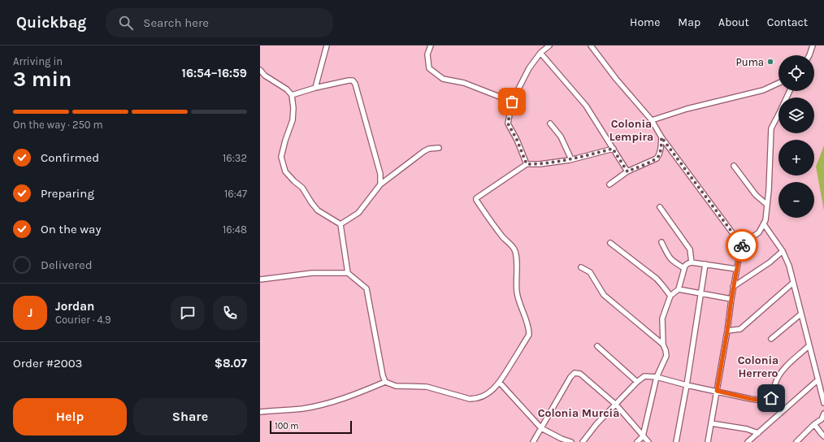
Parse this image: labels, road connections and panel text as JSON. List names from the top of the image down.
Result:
{
  "districts": ["Colonia Lempira", "Colonia Herrero", "Colonia Murcia"],
  "places": ["Puma"],
  "scale_bar": "100 m",
  "page": {
    "header": "Quickbag",
    "search": "Search here",
    "nav": [
      "Home",
      "Map",
      "About",
      "Contact"
    ],
    "heading": ["3 min", "Arriving in", "16:54–16:59"],
    "panel": [
      "Jordan",
      "Courier · 4.9",
      "Order #2003",
      "$8.07"
    ],
    "map_buttons": ["+", "−"],
    "bar": "On the way · 250 m",
    "list": [
      ["Confirmed", "16:32"],
      ["Preparing", "16:47"],
      ["On the way", "16:48"],
      "Delivered"
    ],
    "round": "J",
    "buttons": ["Help", "Share"],
    "scale": "100 m"
  }
}
